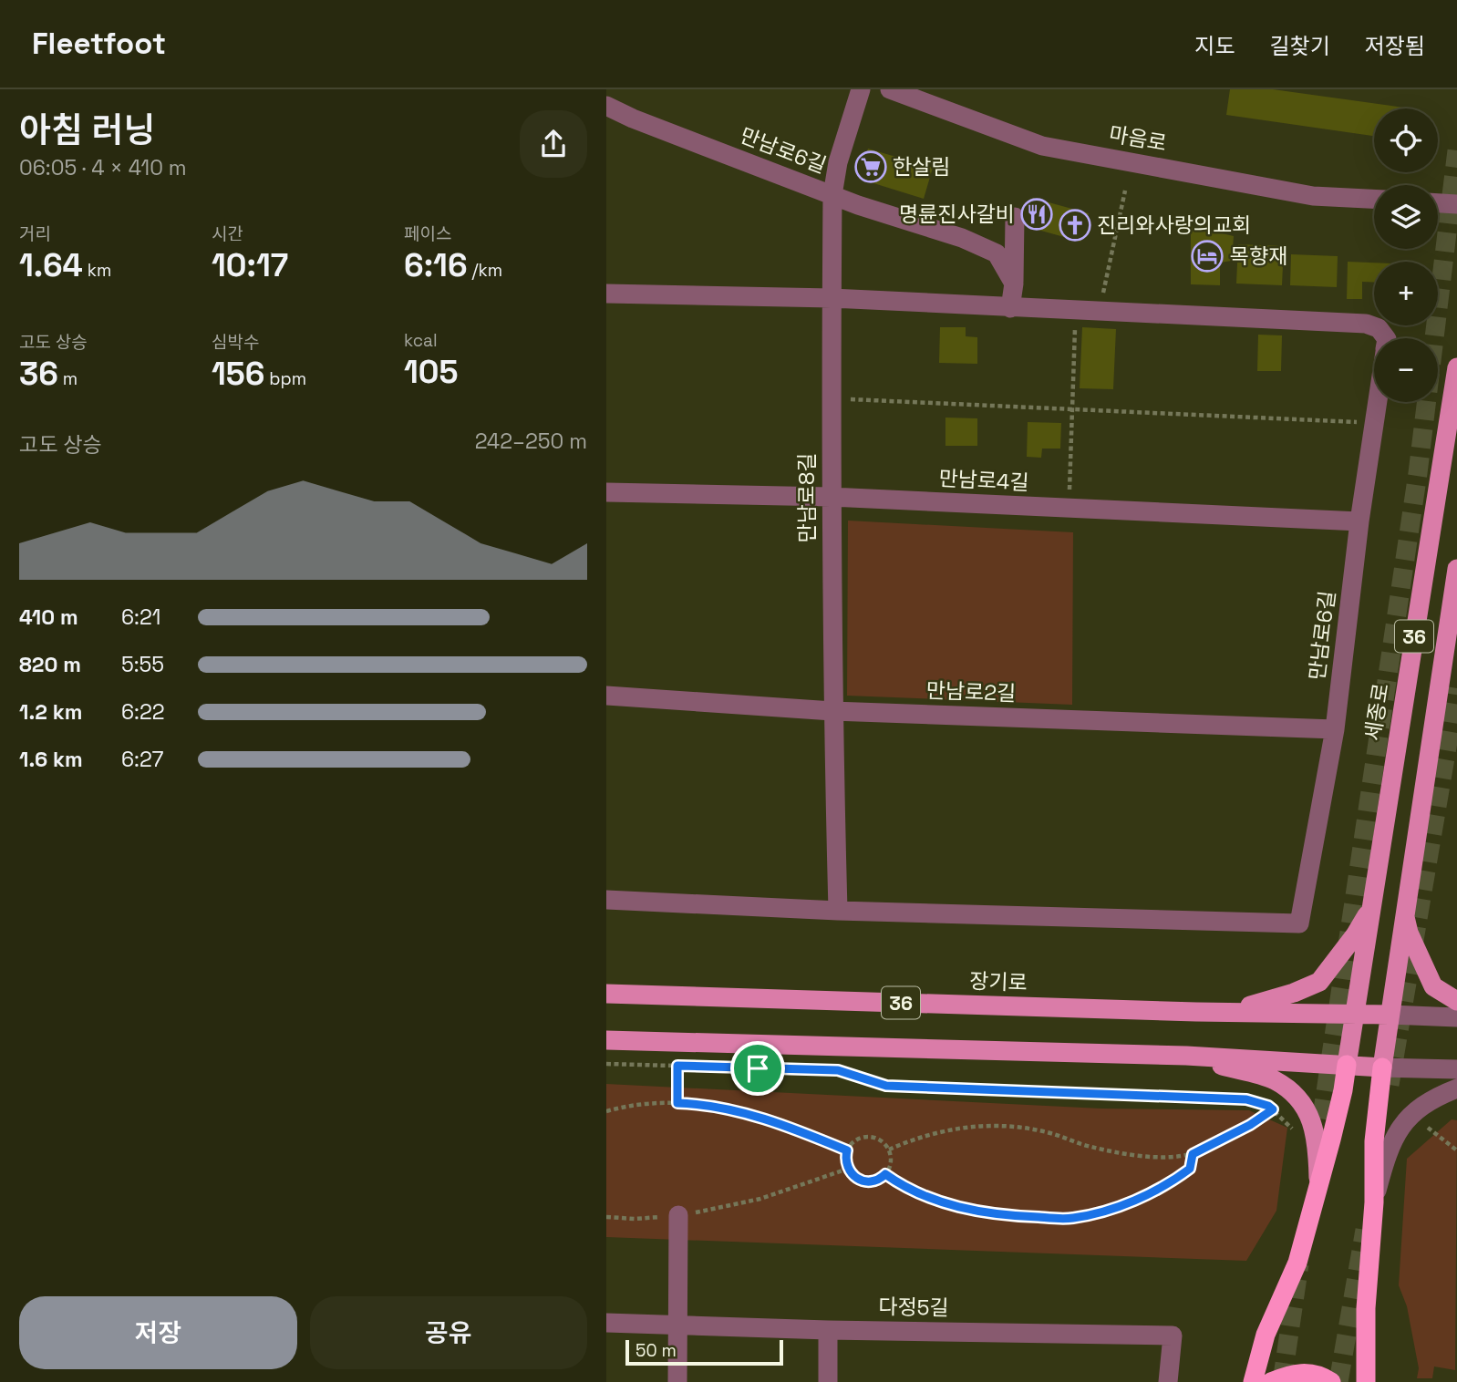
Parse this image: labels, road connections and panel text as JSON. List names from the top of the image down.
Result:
{
  "streets": {
    "main road": ["36", "세종로", "장기로"],
    "street": [
      "마음로",
      "만남로6길",
      "만남로4길",
      "만남로8길",
      "만남로2길",
      "다정5길"
    ]
  },
  "crossings": [
    ["만남로6길", "만남로4길"],
    ["만남로6길", "만남로8길"],
    ["만남로6길", "만남로2길"],
    ["만남로4길", "만남로8길"],
    ["만남로8길", "만남로2길"],
    ["36", "세종로"],
    ["36", "장기로"],
    ["세종로", "장기로"]
  ],
  "places": {
    "supermarket": ["한살림"],
    "restaurant": ["명륜진사갈비"],
    "church": ["진리와사랑의교회"],
    "hotel": ["목향재"]
  },
  "scale_bar": "50 m",
  "page": {
    "header": "Fleetfoot",
    "nav": ["지도", "길찾기", "저장됨"],
    "heading": ["아침 러닝", "06:05 · 4 × 410 m"],
    "map_buttons": ["+", "−"],
    "stats": [
      ["거리", "1.64 km"],
      ["시간", "10:17"],
      ["페이스", "6:16 /km"],
      ["고도 상승", "36 m"],
      ["심박수", "156 bpm"],
      ["kcal", "105"]
    ],
    "chart": ["고도 상승", "242–250 m"],
    "list": [
      {
        "name": "410 m",
        "note": "6:21"
      },
      {
        "name": "820 m",
        "note": "5:55"
      },
      {
        "name": "1.2 km",
        "note": "6:22"
      },
      {
        "name": "1.6 km",
        "note": "6:27"
      }
    ],
    "buttons": ["저장", "공유"],
    "scale": "50 m"
  }
}
